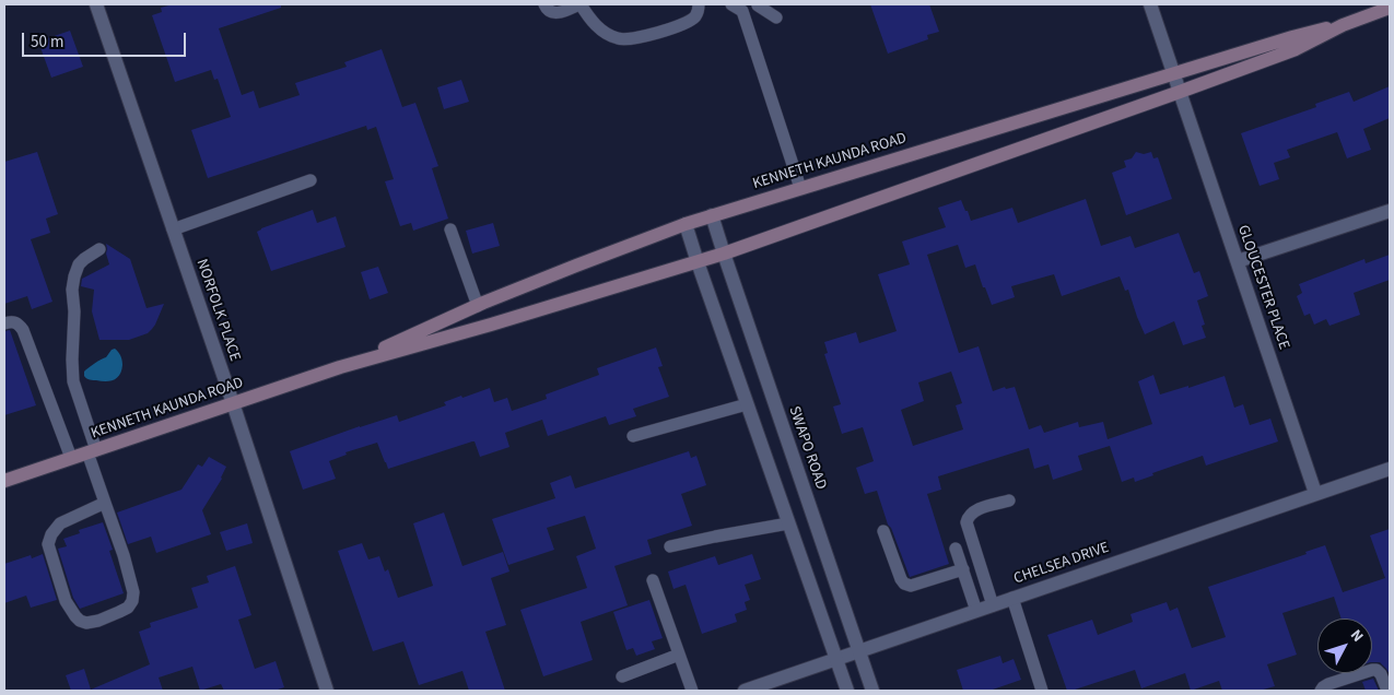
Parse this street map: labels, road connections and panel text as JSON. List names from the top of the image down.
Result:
{
  "streets": {
    "main road": ["KENNETH KAUNDA ROAD"],
    "street": [
      "GLOUCESTER PLACE",
      "NORFOLK PLACE",
      "SWAPO ROAD",
      "CHELSEA DRIVE"
    ]
  },
  "crossings": [
    ["KENNETH KAUNDA ROAD", "GLOUCESTER PLACE"],
    ["KENNETH KAUNDA ROAD", "NORFOLK PLACE"],
    ["KENNETH KAUNDA ROAD", "SWAPO ROAD"],
    ["GLOUCESTER PLACE", "CHELSEA DRIVE"],
    ["SWAPO ROAD", "CHELSEA DRIVE"]
  ],
  "scale_bar": "50 m",
  "north": "top right"
}
